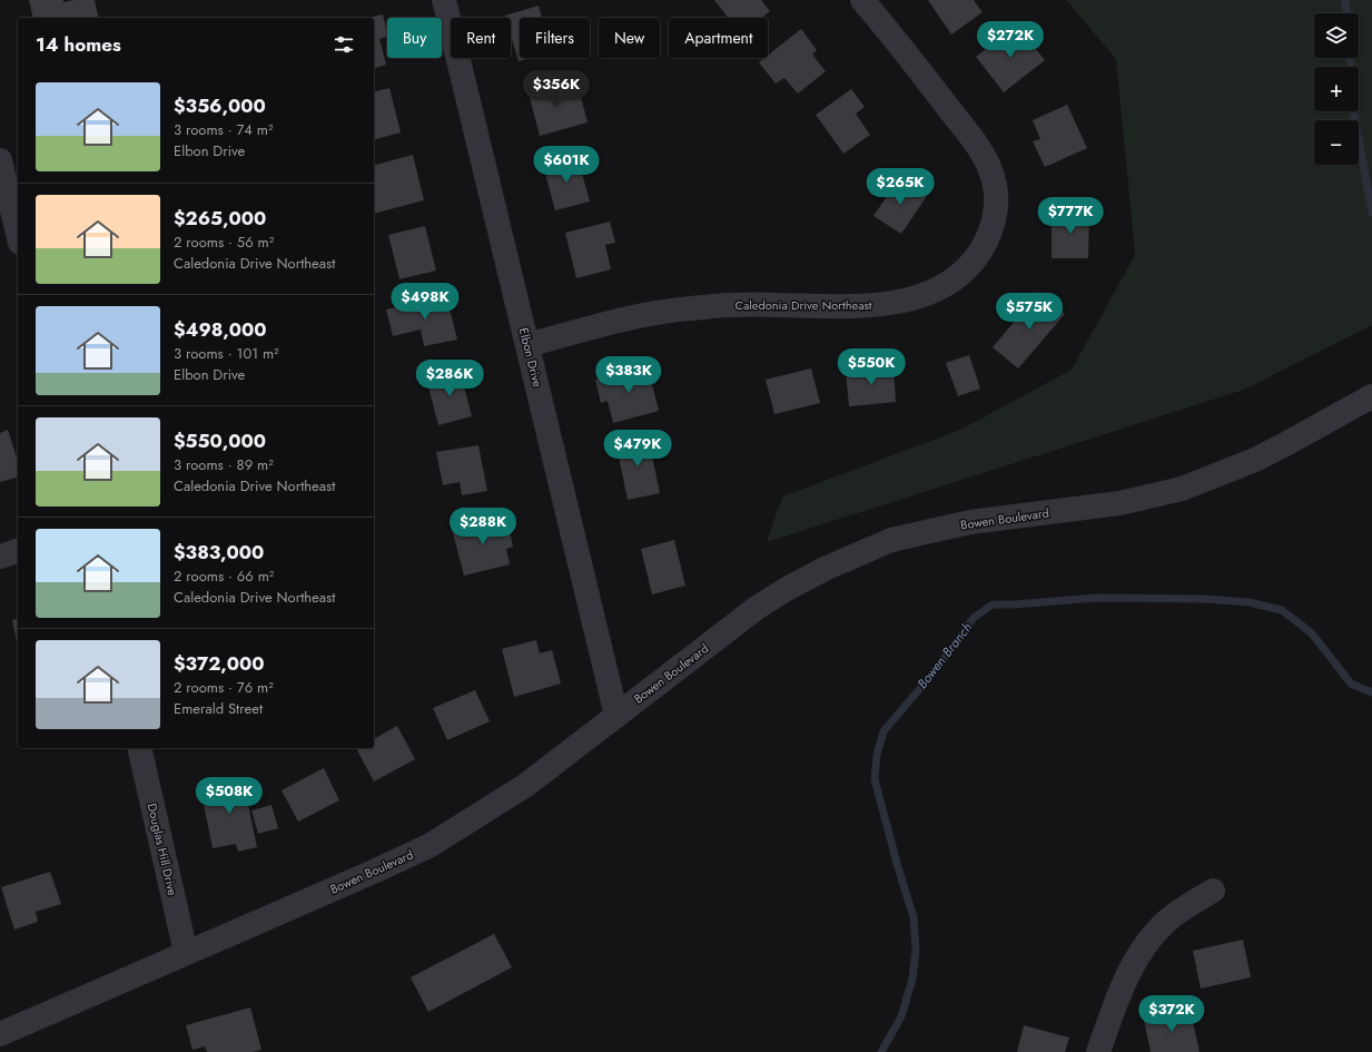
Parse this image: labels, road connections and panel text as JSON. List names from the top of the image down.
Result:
{
  "streets": {
    "street": [
      "Caledonia Drive Northeast",
      "Elbon Drive",
      "Bowen Boulevard",
      "Douglas Hill Drive"
    ]
  },
  "crossings": [
    ["Caledonia Drive Northeast", "Elbon Drive"],
    ["Elbon Drive", "Bowen Boulevard"],
    ["Bowen Boulevard", "Douglas Hill Drive"]
  ],
  "water": ["Bowen Branch"],
  "page": {
    "map_buttons": ["+", "−"],
    "chip": [
      "Buy",
      "Rent",
      "Filters",
      "New",
      "Apartment"
    ],
    "heading": "14 homes",
    "price": [
      "$272K",
      "$356K",
      "$601K",
      "$265K",
      "$777K",
      "$498K",
      "$575K",
      "$550K",
      "$383K",
      "$286K",
      "$479K",
      "$288K",
      "$508K",
      "$372K"
    ],
    "list": [
      {
        "name": "$356,000",
        "note": "3 rooms · 74 m² · Elbon Drive"
      },
      {
        "name": "$265,000",
        "note": "2 rooms · 56 m² · Caledonia Drive Northeast"
      },
      {
        "name": "$498,000",
        "note": "3 rooms · 101 m² · Elbon Drive"
      },
      {
        "name": "$550,000",
        "note": "3 rooms · 89 m² · Caledonia Drive Northeast"
      },
      {
        "name": "$383,000",
        "note": "2 rooms · 66 m² · Caledonia Drive Northeast"
      },
      {
        "name": "$372,000",
        "note": "2 rooms · 76 m² · Emerald Street"
      }
    ]
  }
}
